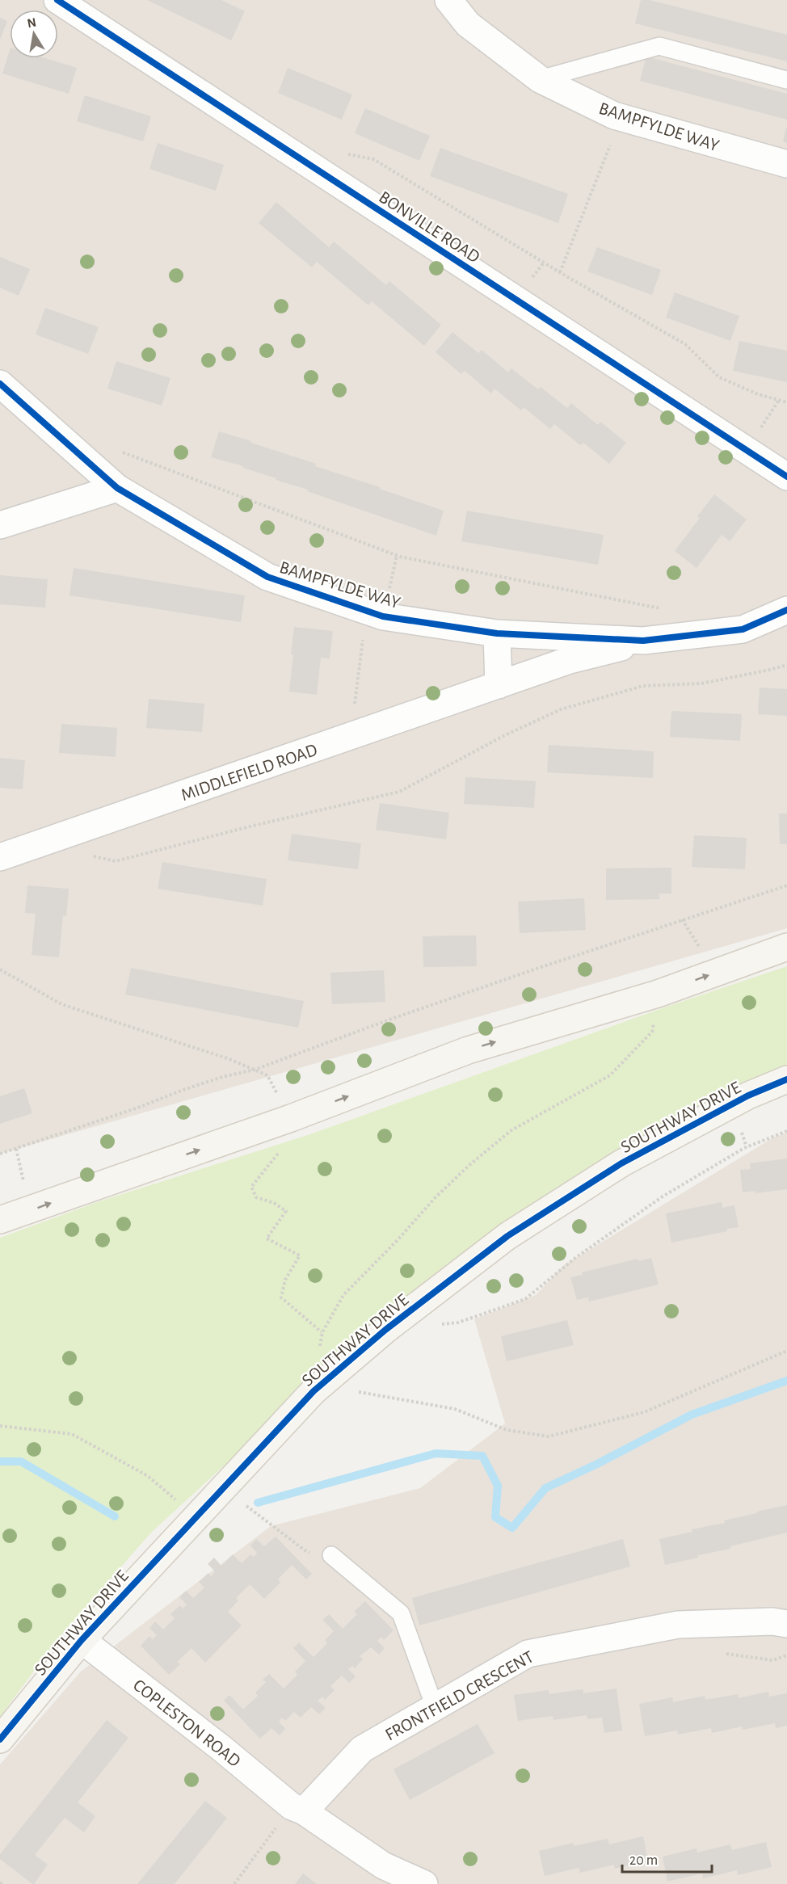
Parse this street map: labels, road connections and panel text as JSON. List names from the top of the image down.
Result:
{
  "streets": {
    "street": [
      "BAMPFYLDE WAY",
      "BONVILLE ROAD",
      "MIDDLEFIELD ROAD",
      "SOUTHWAY DRIVE",
      "FRONTFIELD CRESCENT",
      "COPLESTON ROAD"
    ]
  },
  "crossings": [
    ["BAMPFYLDE WAY", "MIDDLEFIELD ROAD"],
    ["SOUTHWAY DRIVE", "COPLESTON ROAD"],
    ["FRONTFIELD CRESCENT", "COPLESTON ROAD"]
  ],
  "scale_bar": "20 m",
  "north": "top"
}
